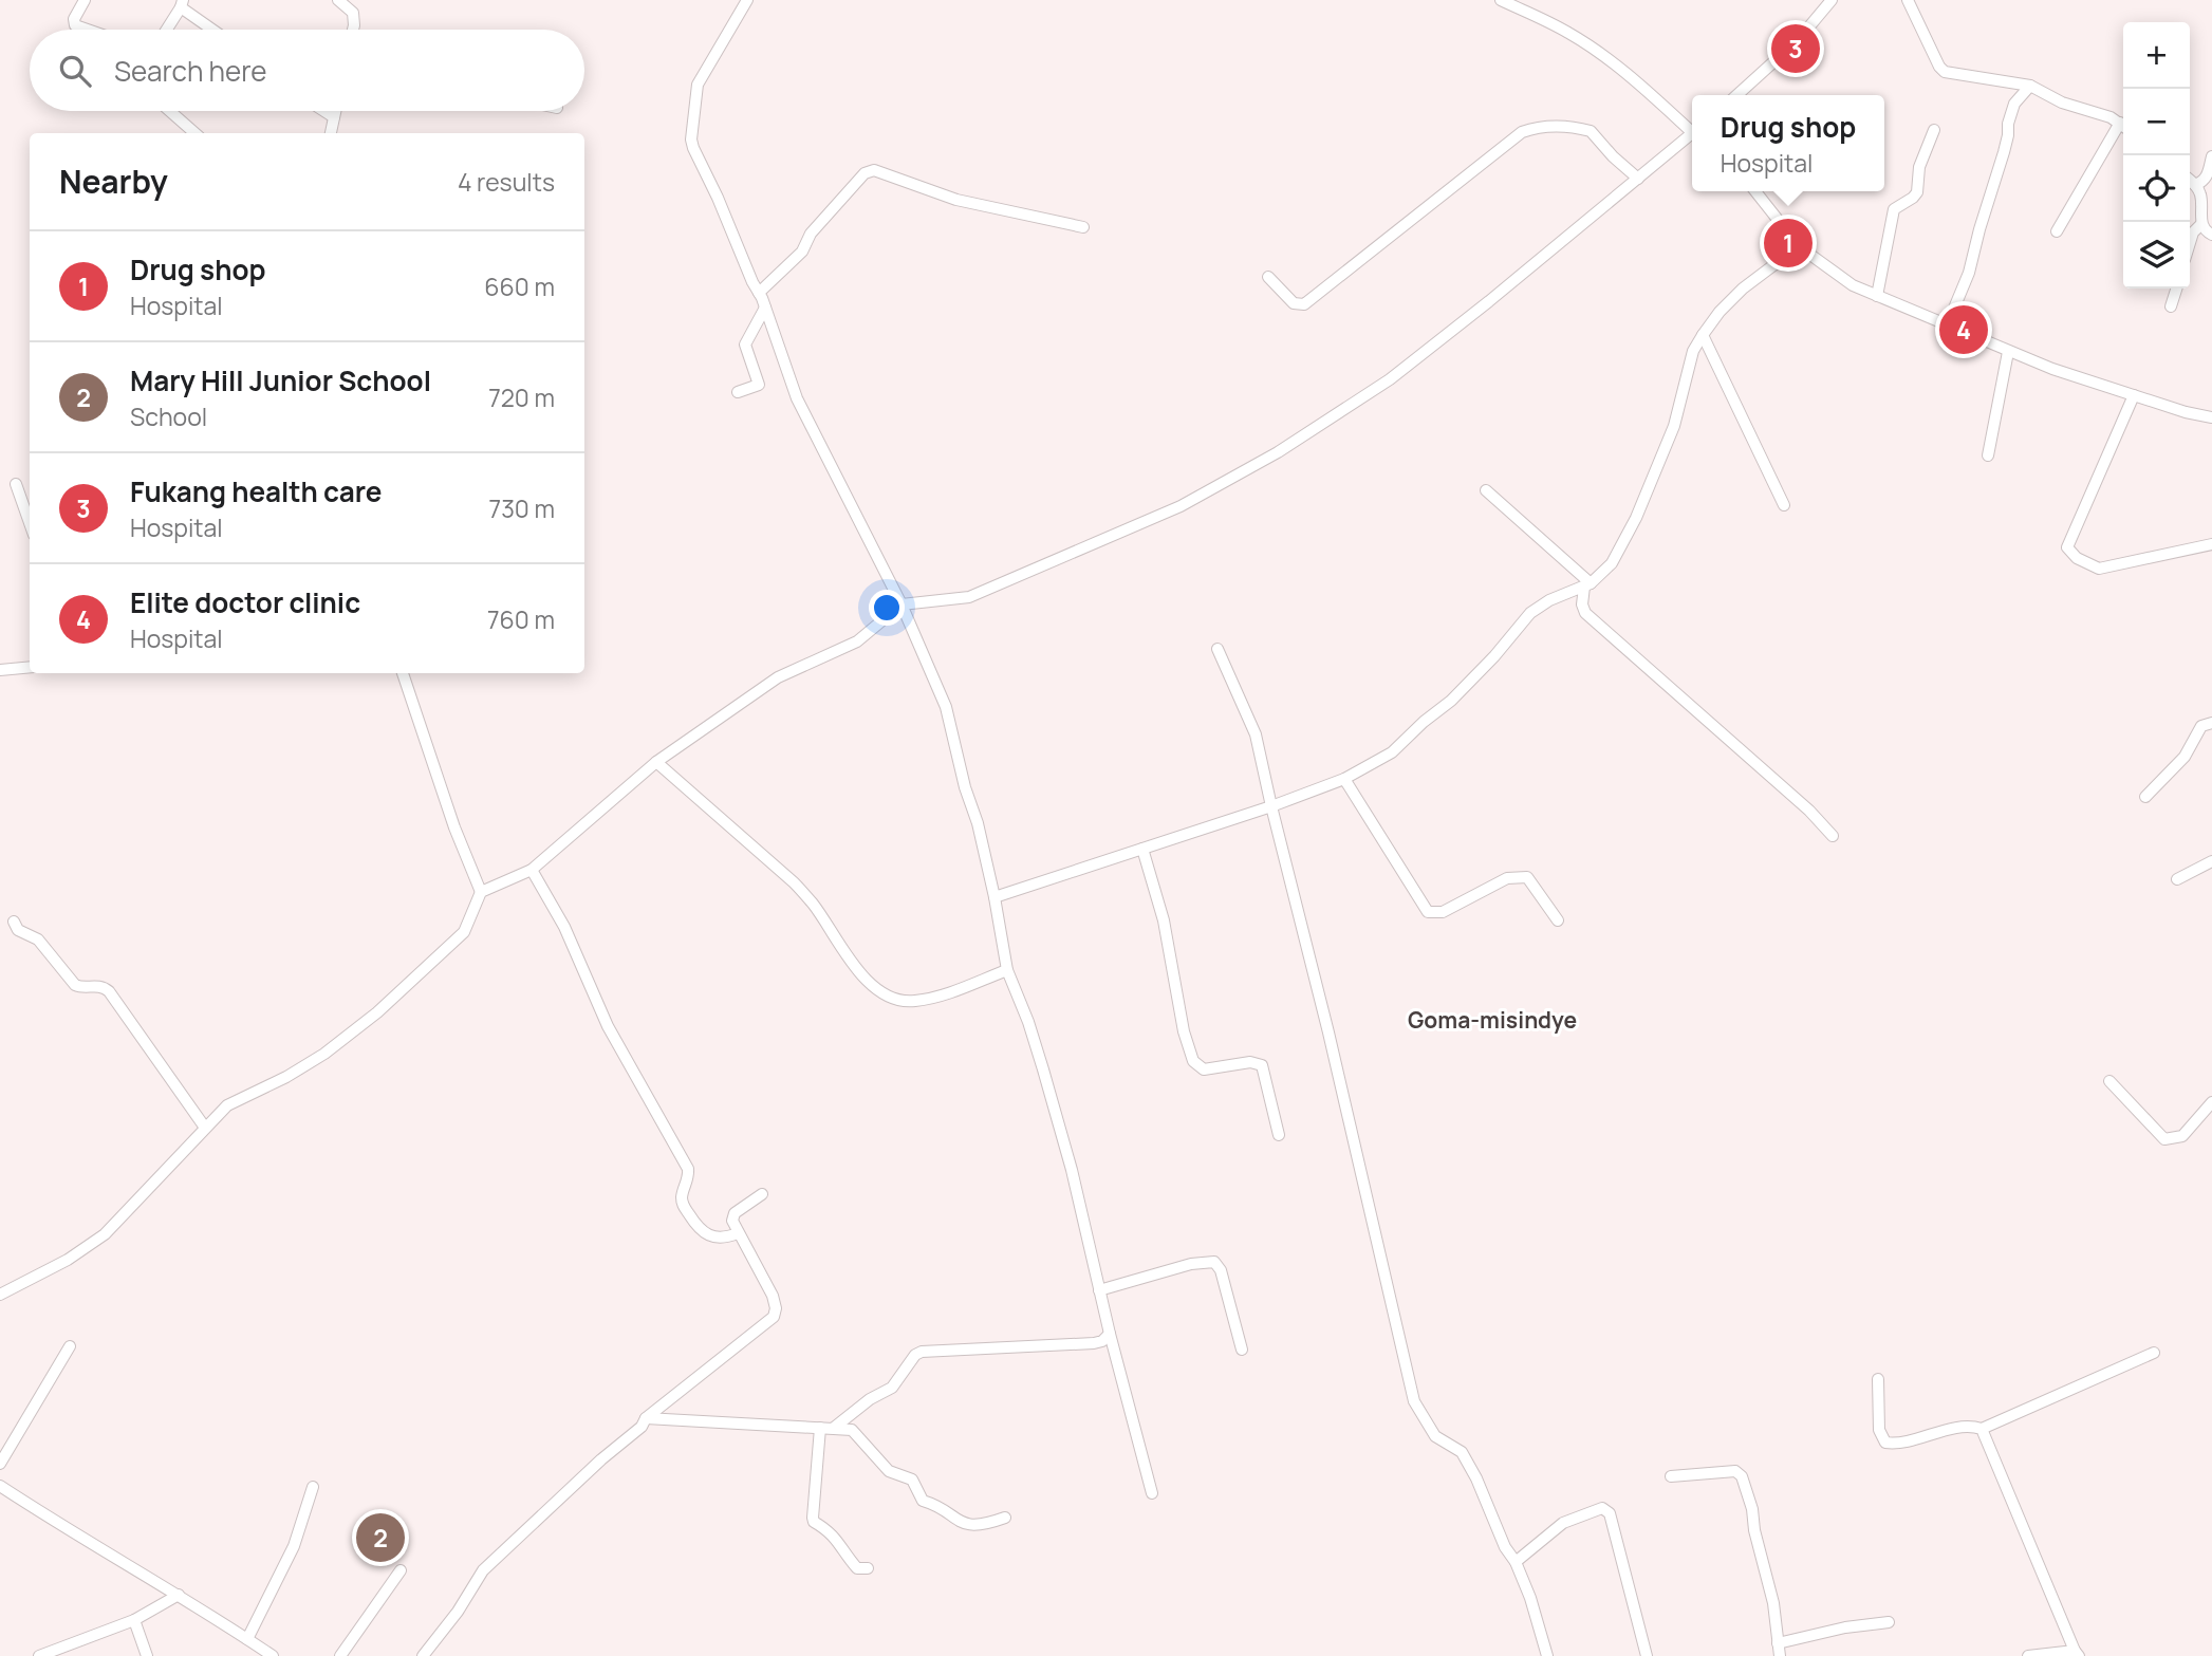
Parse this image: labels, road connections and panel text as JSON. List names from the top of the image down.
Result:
{
  "districts": ["Goma-misindye"],
  "page": {
    "pins": [
      "3",
      "1",
      "4",
      "2"
    ],
    "map_buttons": ["+", "−"],
    "search": "Search here",
    "popup": ["Drug shop", "Hospital"],
    "heading": ["Nearby", "4 results"],
    "list": [
      {
        "mark": "1",
        "name": "Drug shop",
        "note": "Hospital",
        "value": "660 m"
      },
      {
        "mark": "2",
        "name": "Mary Hill Junior School",
        "note": "School",
        "value": "720 m"
      },
      {
        "mark": "3",
        "name": "Fukang health care",
        "note": "Hospital",
        "value": "730 m"
      },
      {
        "mark": "4",
        "name": "Elite doctor clinic",
        "note": "Hospital",
        "value": "760 m"
      }
    ]
  }
}
